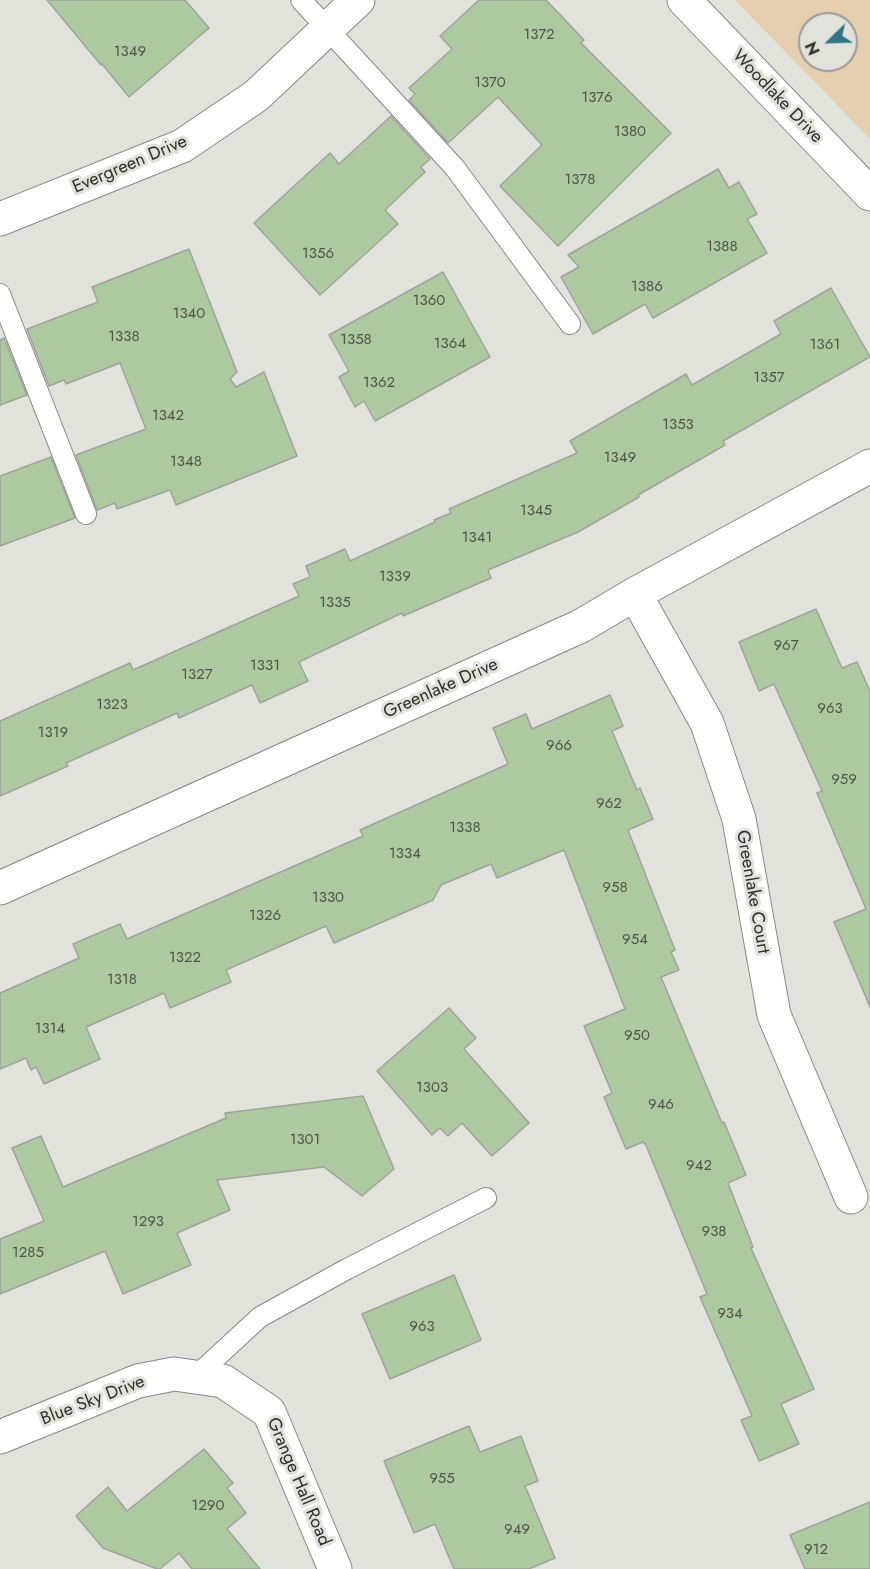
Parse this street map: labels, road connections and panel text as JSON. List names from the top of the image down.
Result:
{
  "streets": {
    "street": [
      "Woodlake Drive",
      "Evergreen Drive",
      "Greenlake Drive",
      "Greenlake Court",
      "Blue Sky Drive",
      "Grange Hall Road"
    ]
  },
  "crossings": [
    ["Greenlake Drive", "Greenlake Court"],
    ["Blue Sky Drive", "Grange Hall Road"]
  ],
  "house_numbers": [
    "1372",
    "1349",
    "1370",
    "1376",
    "1380",
    "1378",
    "1388",
    "1356",
    "1386",
    "1360",
    "1340",
    "1338",
    "1358",
    "1364",
    "1361",
    "1357",
    "1362",
    "1342",
    "1353",
    "1349",
    "1348",
    "1345",
    "1341",
    "1339",
    "1335",
    "967",
    "1331",
    "1327",
    "1323",
    "963",
    "1319",
    "966",
    "959",
    "962",
    "1338",
    "1334",
    "958",
    "1330",
    "1326",
    "954",
    "1322",
    "1318",
    "1314",
    "950",
    "1303",
    "946",
    "1301",
    "942",
    "1293",
    "938",
    "1285",
    "934",
    "963",
    "955",
    "1290",
    "949",
    "912"
  ],
  "north": "bottom left"
}
